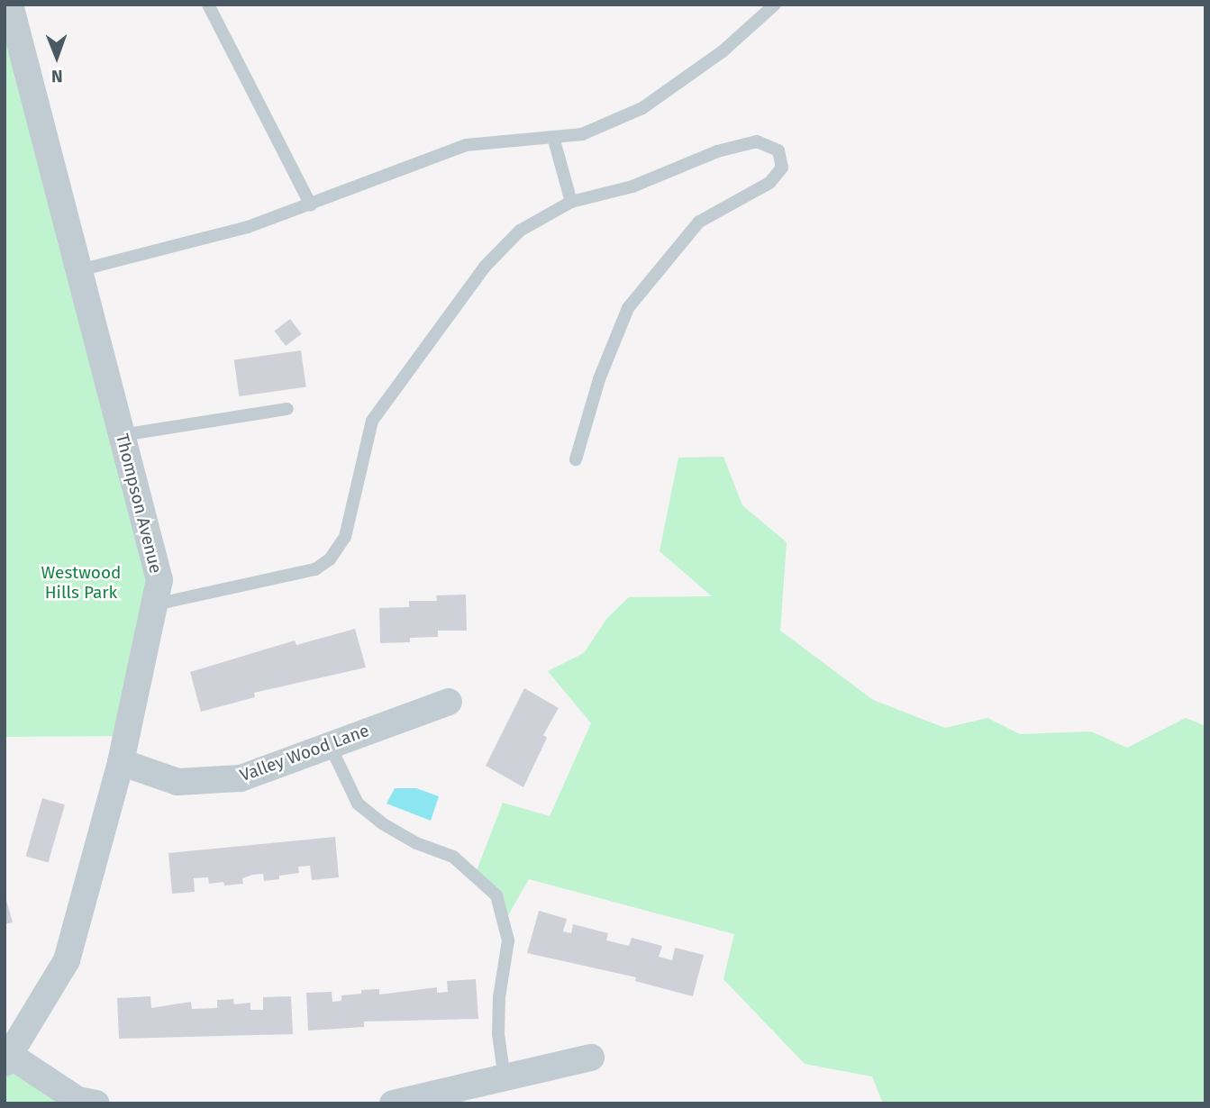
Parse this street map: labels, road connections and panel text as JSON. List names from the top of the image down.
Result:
{
  "streets": {
    "street": ["Thompson Avenue", "Valley Wood Lane"]
  },
  "crossings": [
    ["Thompson Avenue", "Valley Wood Lane"]
  ],
  "parks": ["Westwood Hills Park"],
  "north": "bottom"
}
